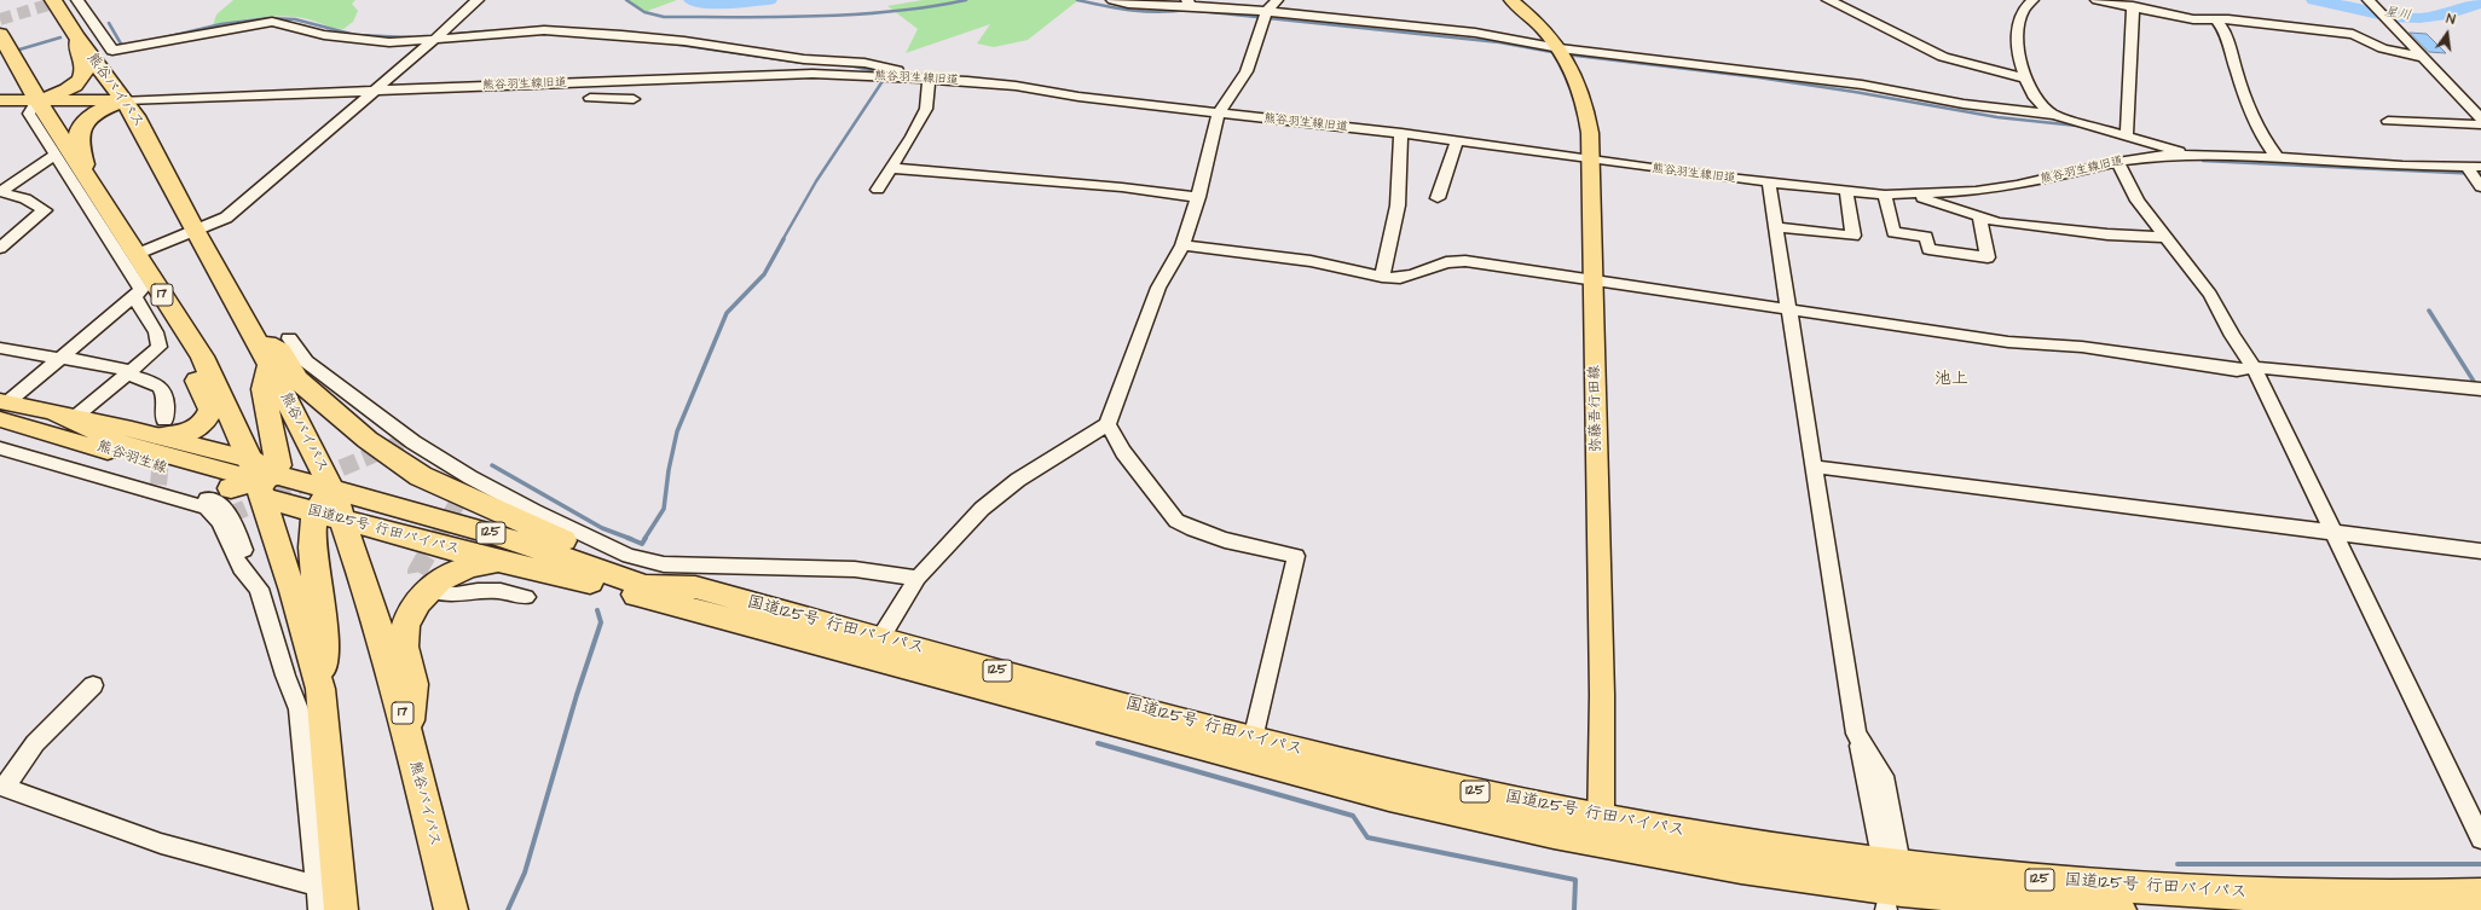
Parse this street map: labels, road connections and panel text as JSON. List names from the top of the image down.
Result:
{
  "streets": {
    "highway": [
      "熊谷バイパス",
      "17",
      "国道125号 行田バイパス",
      "125"
    ],
    "main road": ["弥藤吾行田線", "熊谷羽生線"],
    "street": ["熊谷羽生線旧道"]
  },
  "crossings": [
    ["熊谷羽生線旧道", "熊谷バイパス"],
    ["熊谷羽生線旧道", "弥藤吾行田線"],
    ["熊谷バイパス", "国道125号 行田バイパス"],
    ["17", "熊谷羽生線"],
    ["17", "国道125号 行田バイパス"],
    ["弥藤吾行田線", "国道125号 行田バイパス"],
    ["熊谷羽生線", "国道125号 行田バイパス"]
  ],
  "districts": ["池上"],
  "water": ["星川"],
  "north": "top"
}
